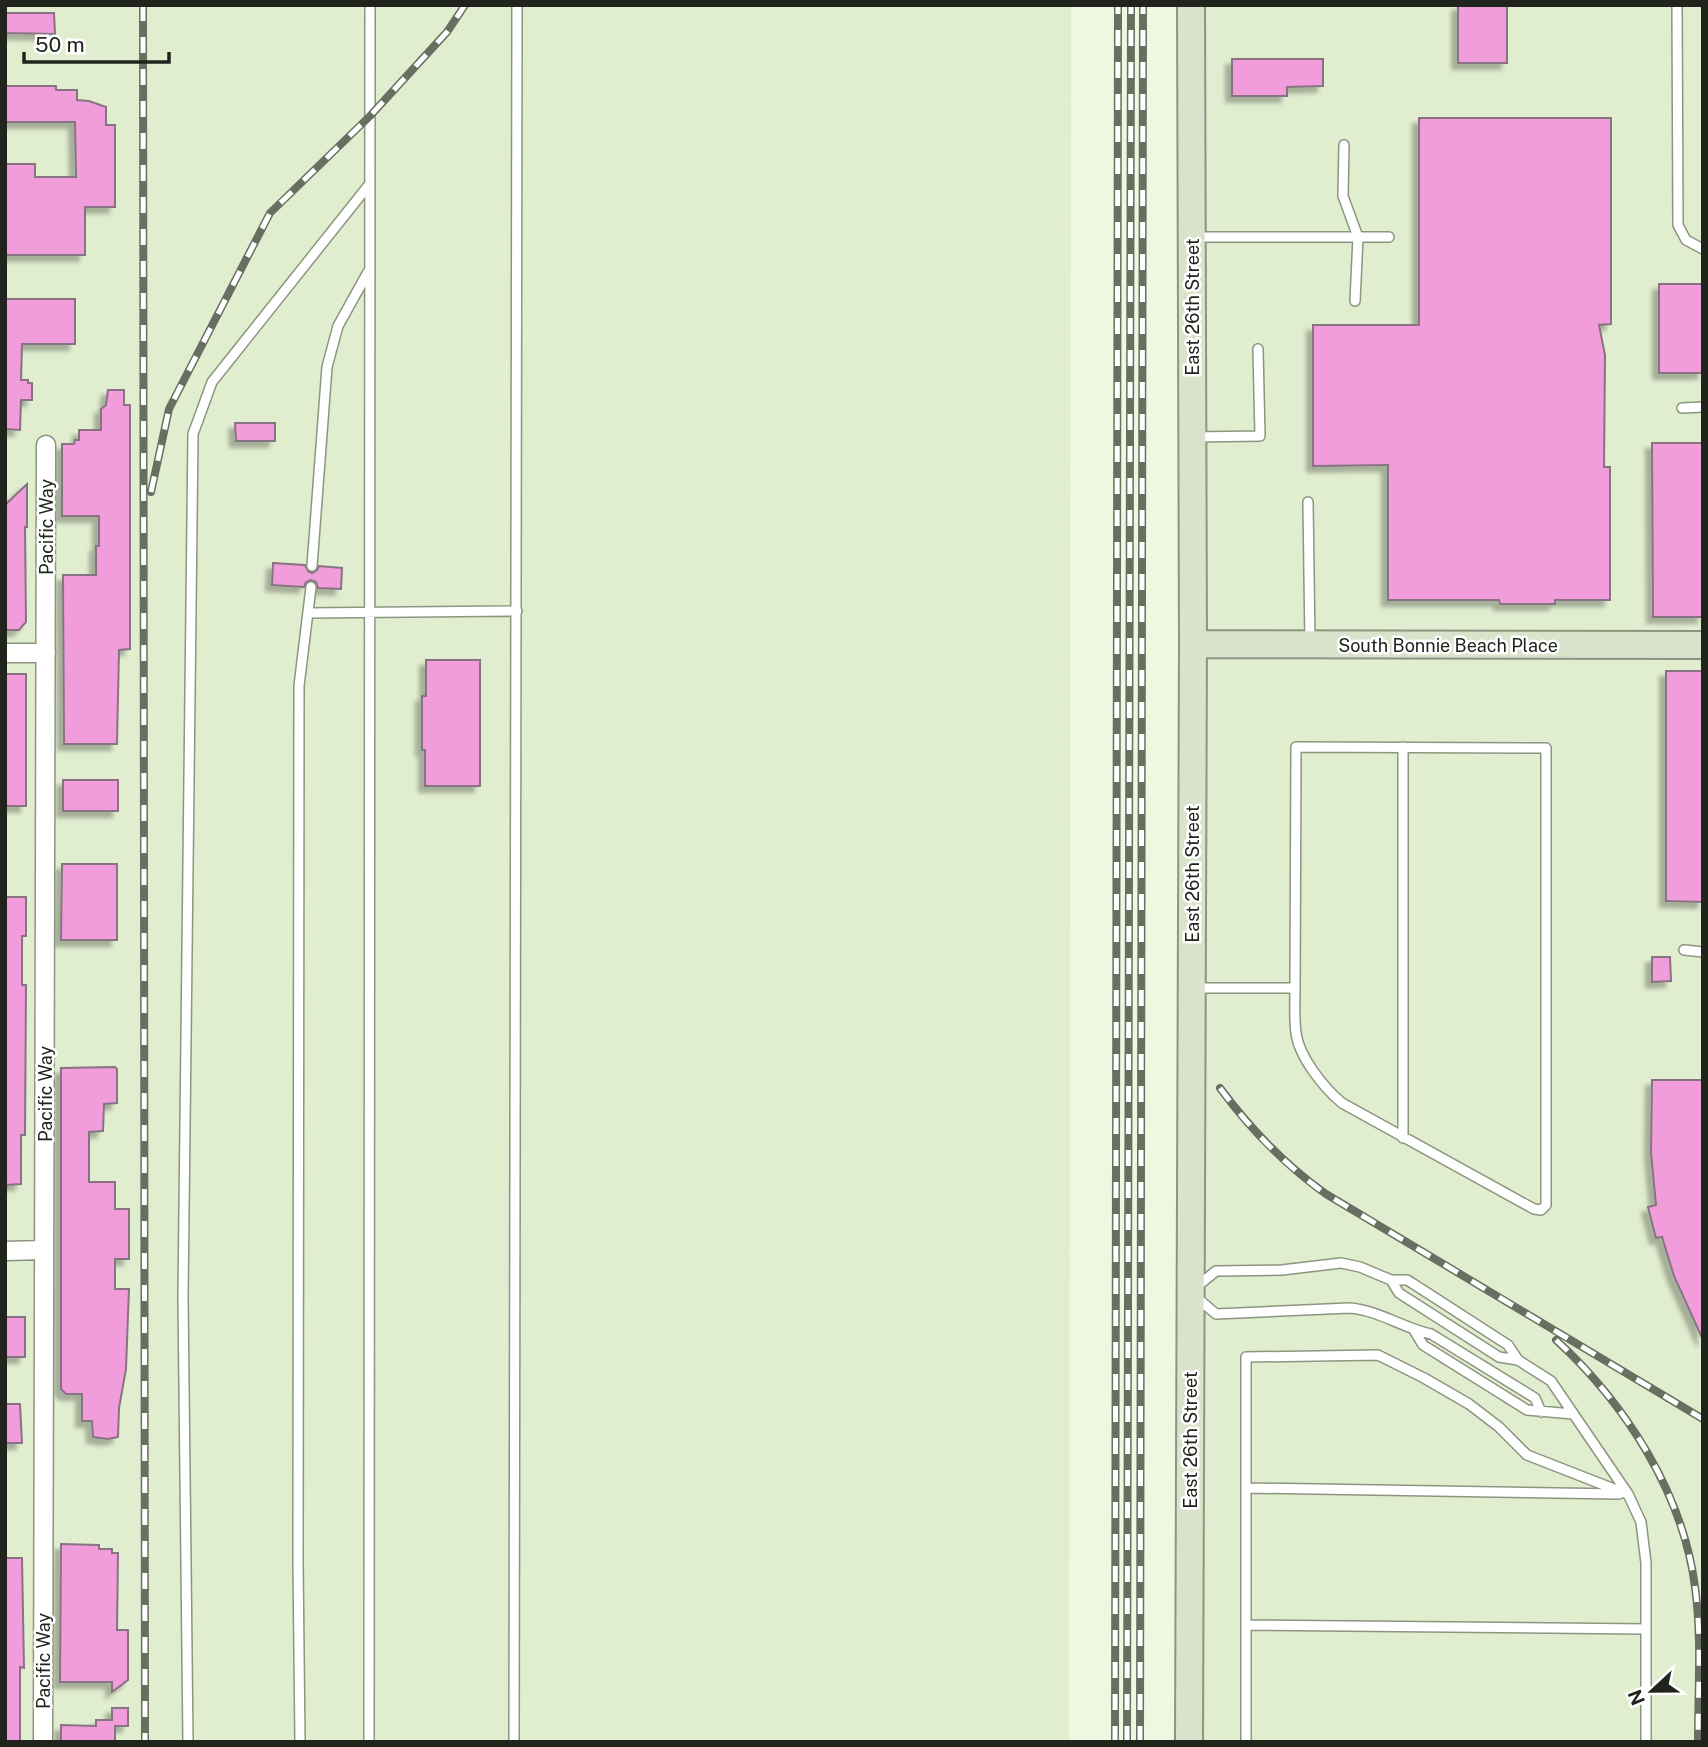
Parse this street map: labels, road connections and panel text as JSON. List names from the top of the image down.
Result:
{
  "streets": {
    "street": ["East 26th Street", "Pacific Way", "South Bonnie Beach Place"]
  },
  "crossings": [
    ["East 26th Street", "South Bonnie Beach Place"]
  ],
  "scale_bar": "50 m",
  "north": "left"
}
